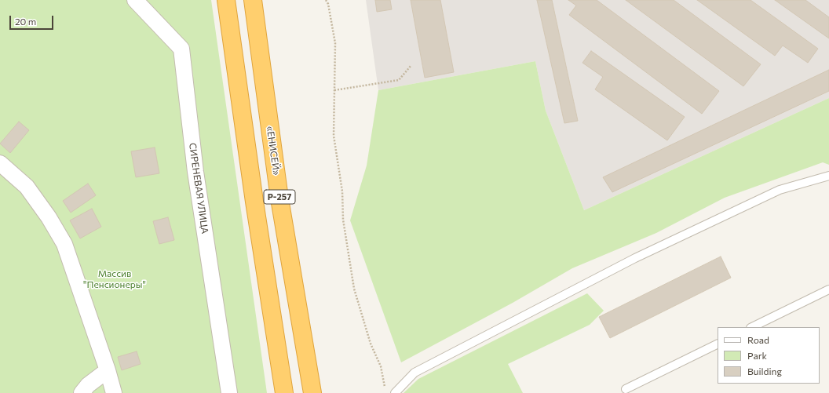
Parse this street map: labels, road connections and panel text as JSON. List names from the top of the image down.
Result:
{
  "streets": {
    "highway": ["«ЕНИСЕЙ»", "Р-257"],
    "street": ["СИРЕНЕВАЯ УЛИЦА"]
  },
  "parks": ["Массив \"Пенсионеры\""],
  "legend": ["Road", "Park", "Building"],
  "scale_bar": "20 m"
}
